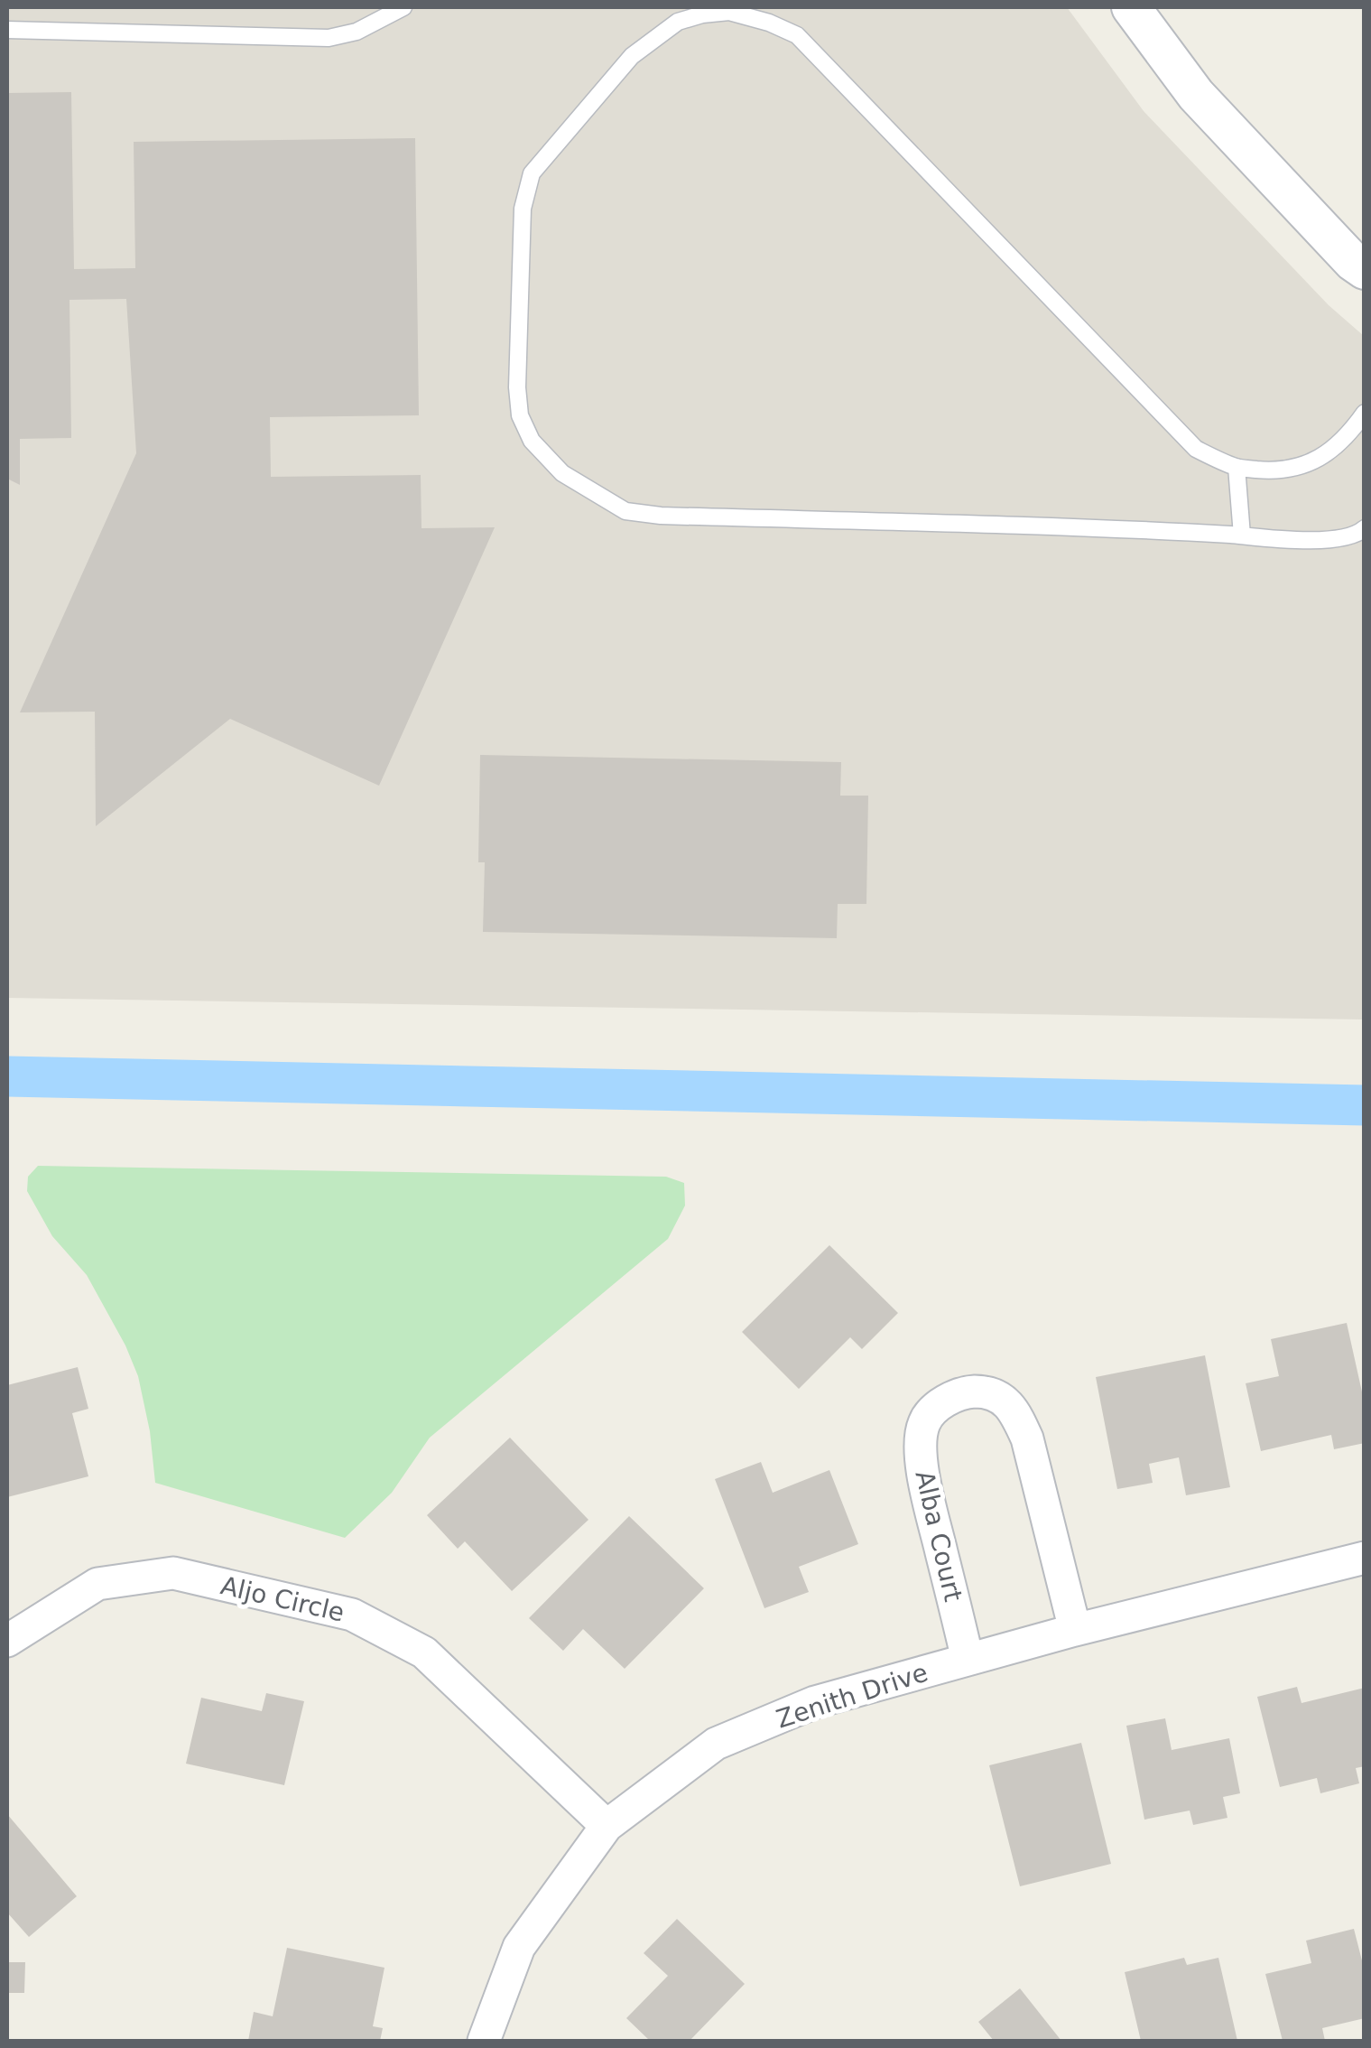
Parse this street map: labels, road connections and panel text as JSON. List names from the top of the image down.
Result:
{
  "streets": {
    "street": ["Alba Court", "Aljo Circle", "Zenith Drive"]
  },
  "crossings": [
    ["Alba Court", "Zenith Drive"],
    ["Aljo Circle", "Zenith Drive"]
  ]
}
